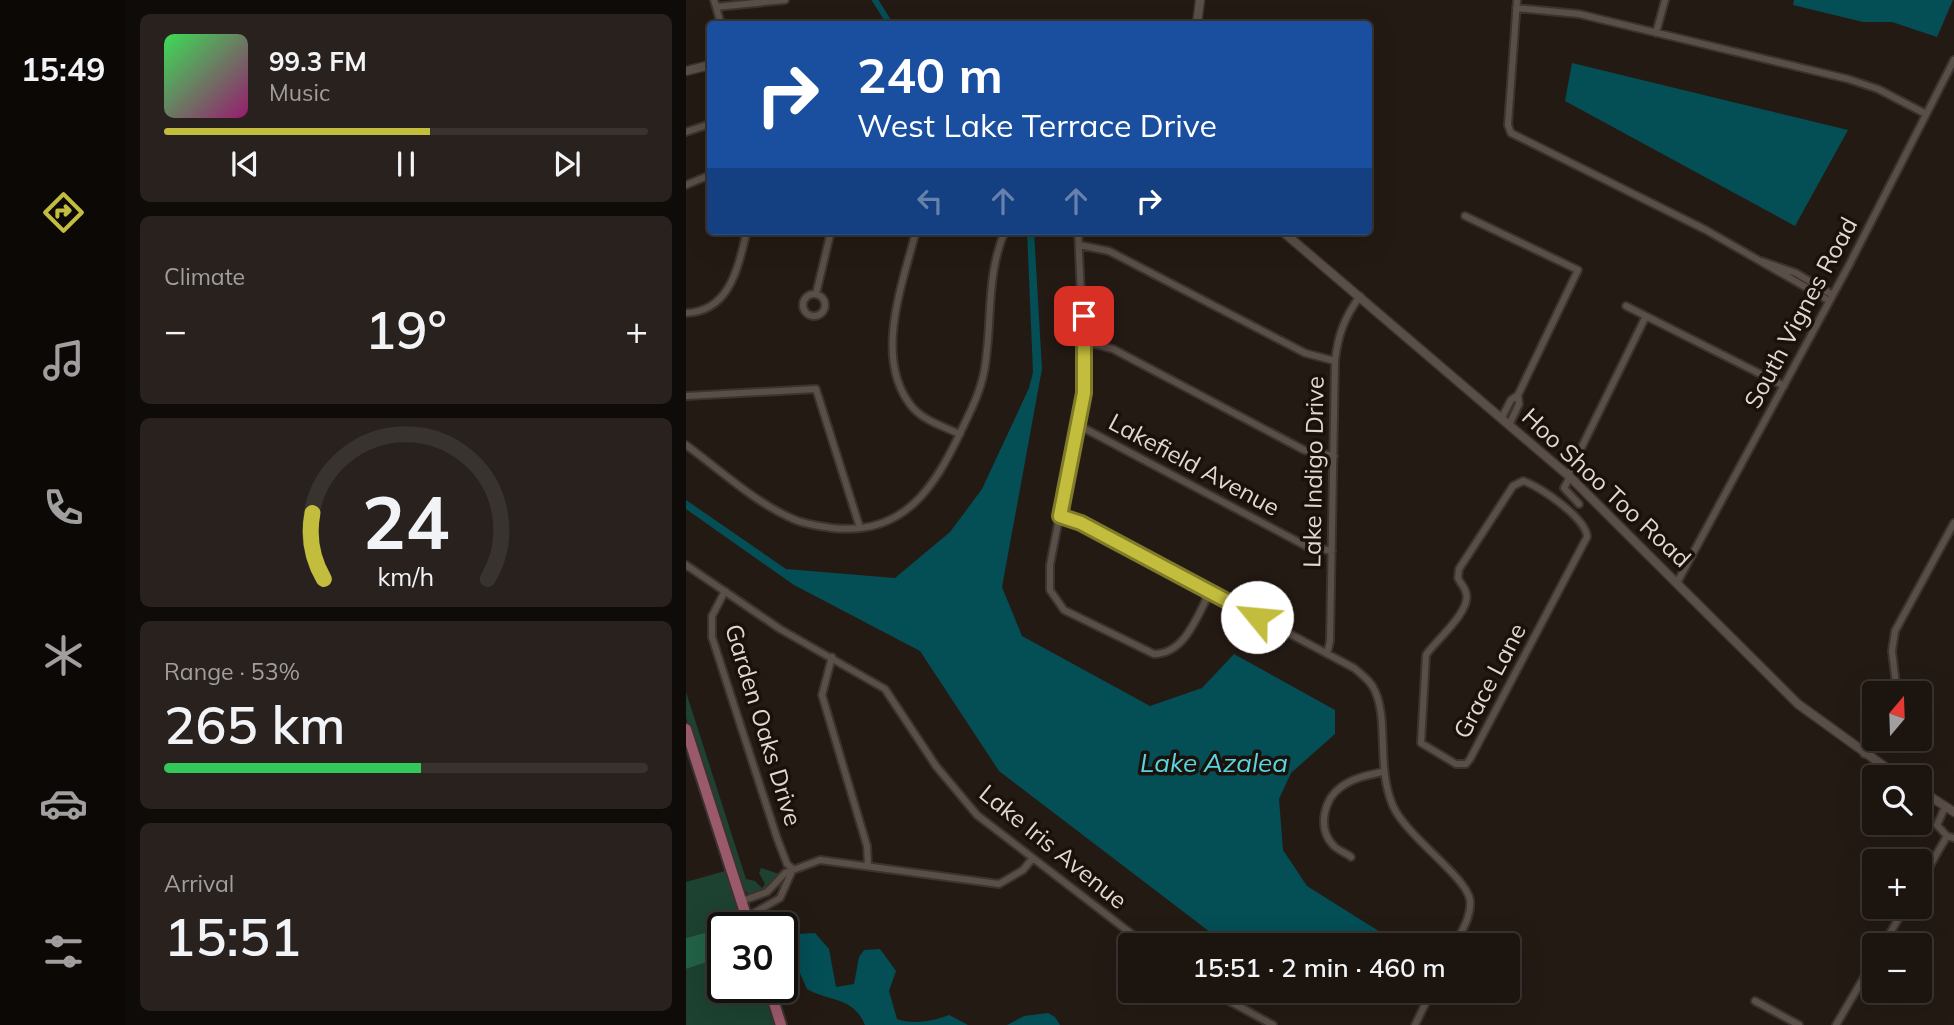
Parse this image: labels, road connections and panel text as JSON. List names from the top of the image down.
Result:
{
  "streets": {
    "street": [
      "South Vignes Road",
      "Lakefield Avenue",
      "Lake Indigo Drive",
      "Hoo Shoo Too Road",
      "Grace Lane",
      "Garden Oaks Drive",
      "Lake Iris Avenue"
    ]
  },
  "crossings": [
    ["South Vignes Road", "Hoo Shoo Too Road"],
    ["Lakefield Avenue", "Lake Indigo Drive"],
    ["Lake Indigo Drive", "Hoo Shoo Too Road"],
    ["Garden Oaks Drive", "Lake Iris Avenue"]
  ],
  "water": ["Lake Azalea"],
  "north": "top",
  "page": {
    "tabs": "15:49",
    "turn": ["240 m", "West Lake Terrace Drive"],
    "song": ["99.3 FM", "Music"],
    "tile": [
      "Climate",
      ["Range · 53%", "265 km"],
      ["Arrival", "15:51"]
    ],
    "heat": ["−", "19°", "+"],
    "map_buttons": ["+", "−"],
    "limit": "30",
    "trip": "15:51 · 2 min · 460 m",
    "gauge": ["24", "km/h"]
  }
}
